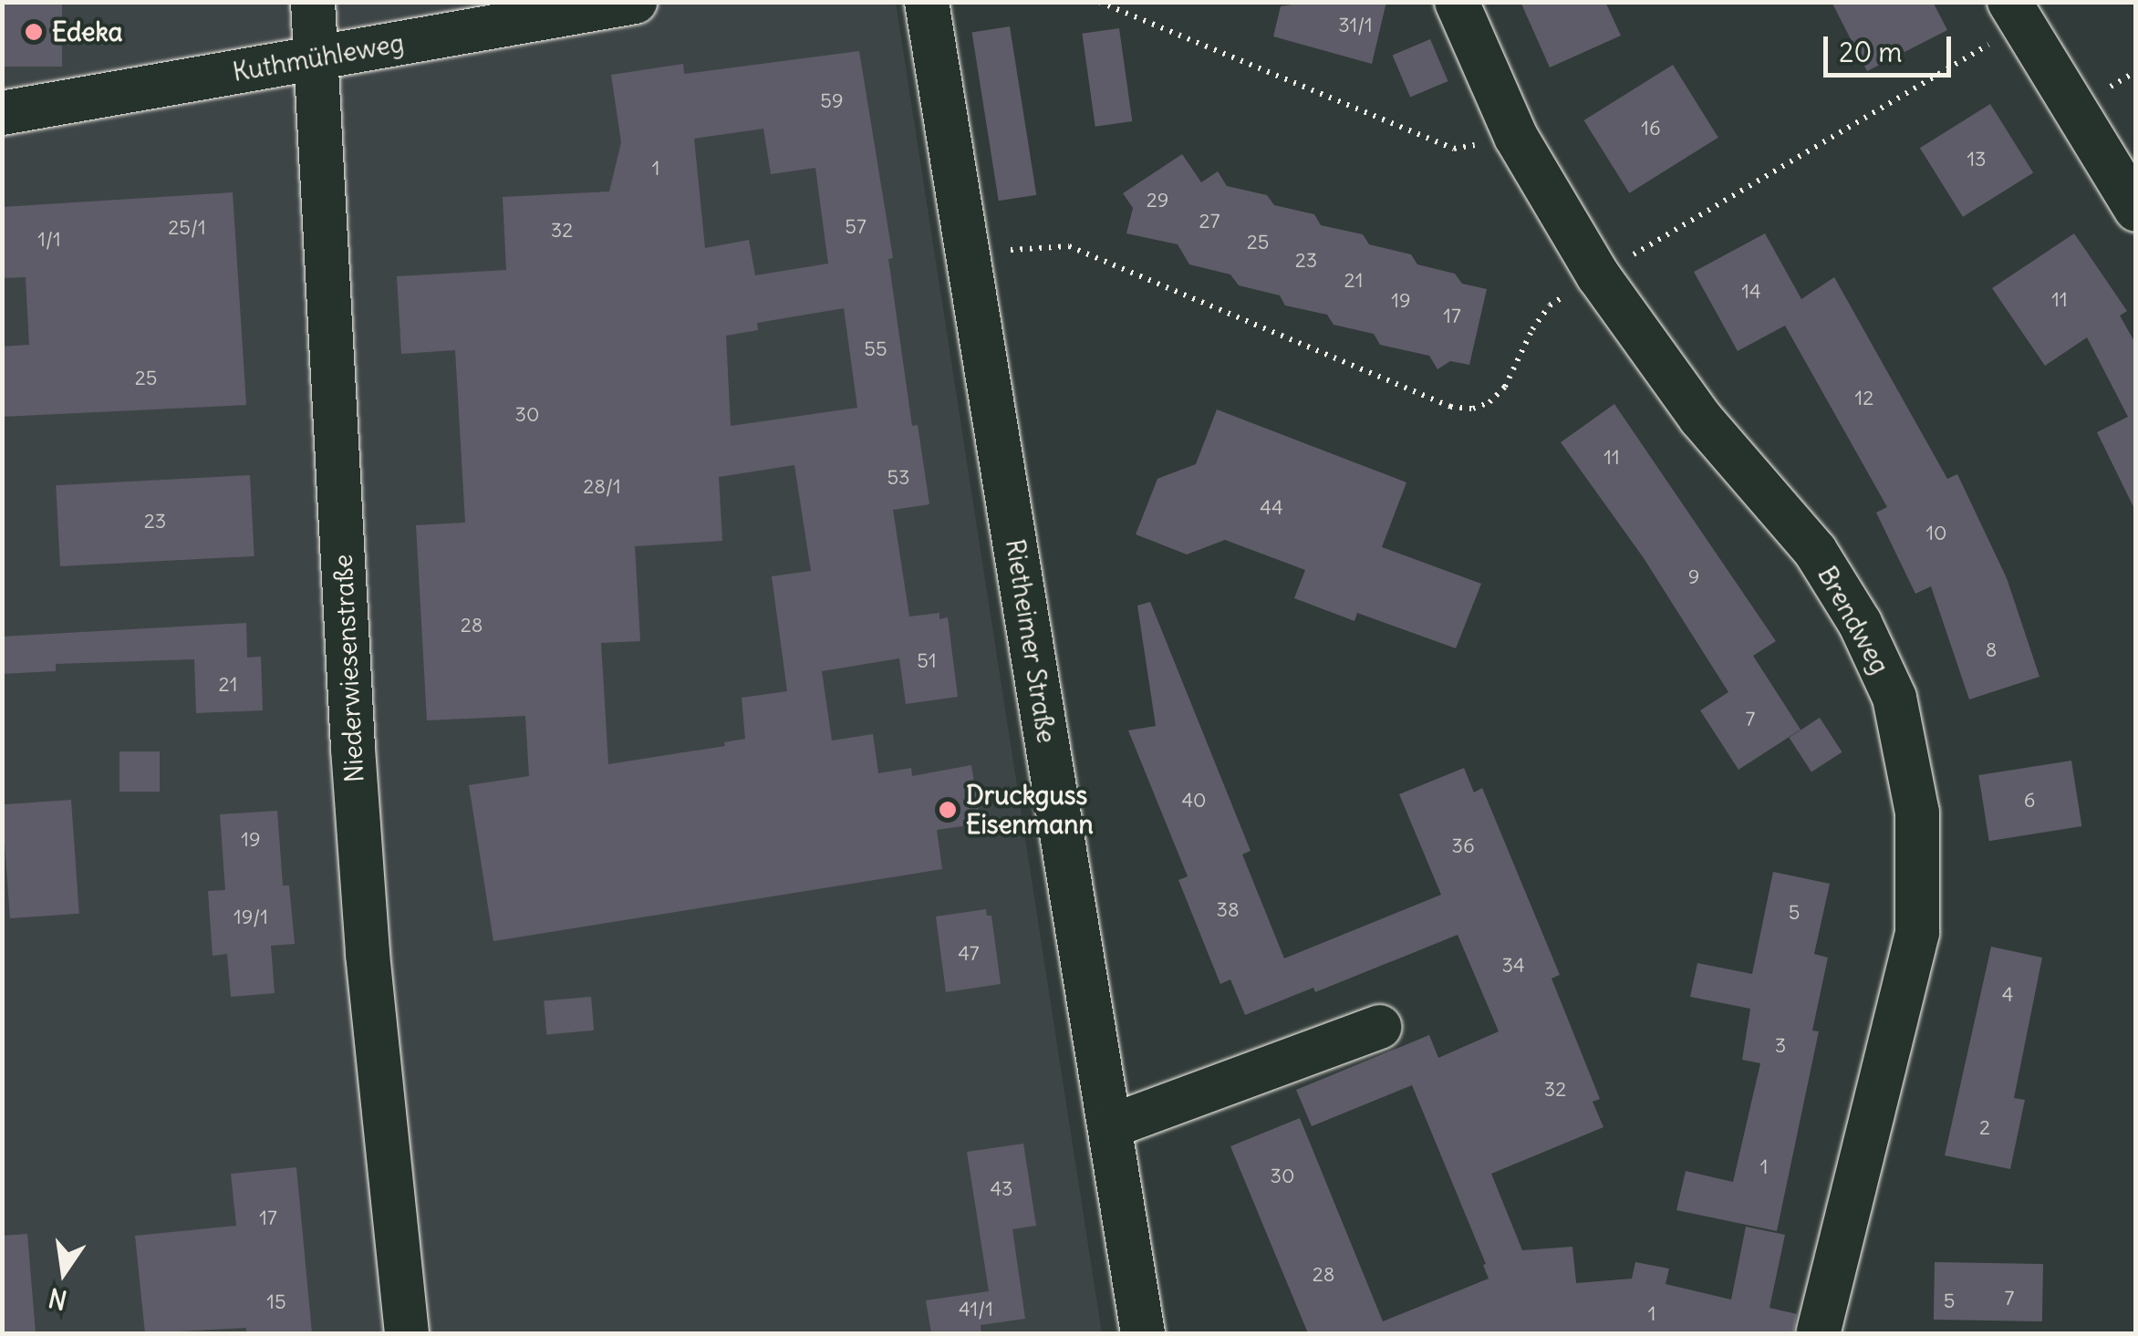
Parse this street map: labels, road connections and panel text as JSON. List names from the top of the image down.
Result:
{
  "streets": {
    "street": [
      "Kuthmühleweg",
      "Brendweg",
      "Rietheimer Straße",
      "Niederwiesenstraße"
    ]
  },
  "crossings": [
    ["Kuthmühleweg", "Niederwiesenstraße"]
  ],
  "places": ["Edeka", "Druckguss Eisenmann"],
  "house_numbers": [
    "31/1",
    "59",
    "16",
    "13",
    "1",
    "29",
    "27",
    "57",
    "25/1",
    "32",
    "1/1",
    "25",
    "23",
    "21",
    "14",
    "11",
    "19",
    "17",
    "55",
    "25",
    "12",
    "30",
    "11",
    "53",
    "28/1",
    "44",
    "23",
    "10",
    "9",
    "28",
    "8",
    "51",
    "21",
    "7",
    "40",
    "6",
    "19",
    "36",
    "38",
    "5",
    "19/1",
    "47",
    "34",
    "4",
    "3",
    "32",
    "2",
    "1",
    "30",
    "43",
    "17",
    "28",
    "7",
    "5",
    "15",
    "41/1",
    "1"
  ],
  "scale_bar": "20 m",
  "north": "bottom"
}
